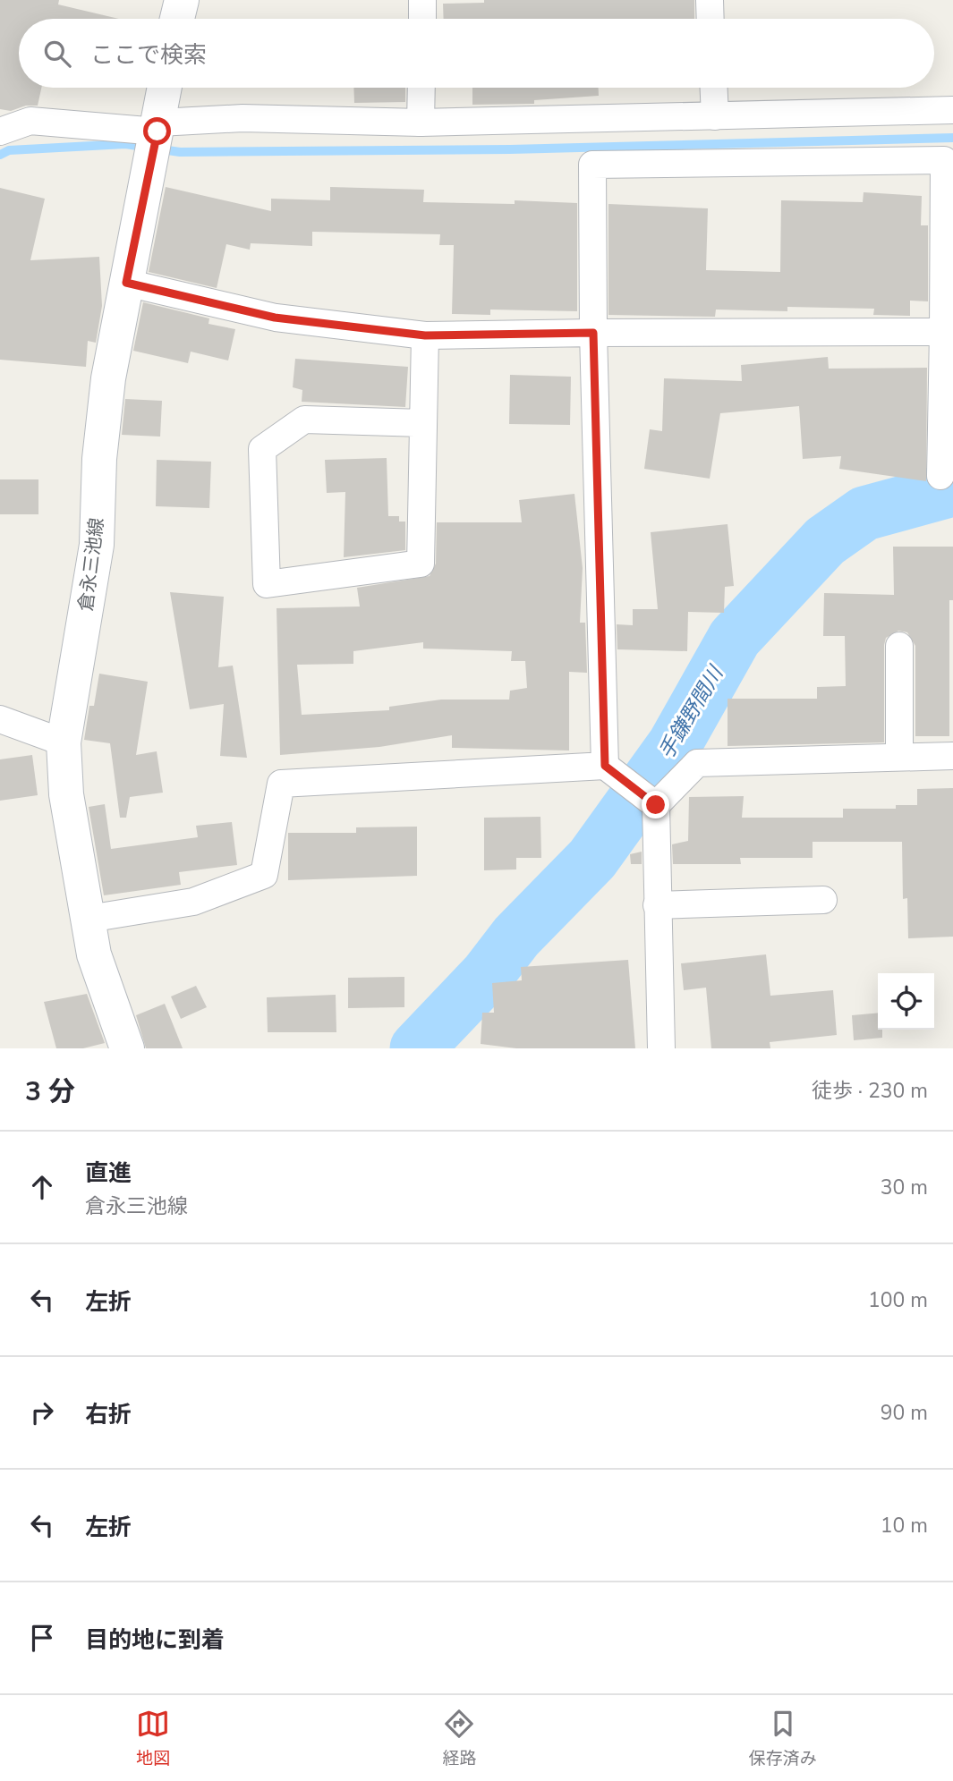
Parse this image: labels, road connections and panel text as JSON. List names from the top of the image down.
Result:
{
  "streets": {
    "main road": ["倉永三池線"]
  },
  "water": ["手鎌野間川"],
  "page": {
    "search": "ここで検索",
    "heading": ["3 分", "徒歩 · 230 m"],
    "list": [
      ["直進", "倉永三池線", "30 m"],
      ["左折", "100 m"],
      ["右折", "90 m"],
      ["左折", "10 m"],
      "目的地に到着"
    ],
    "nav": ["地図", "経路", "保存済み"]
  }
}
